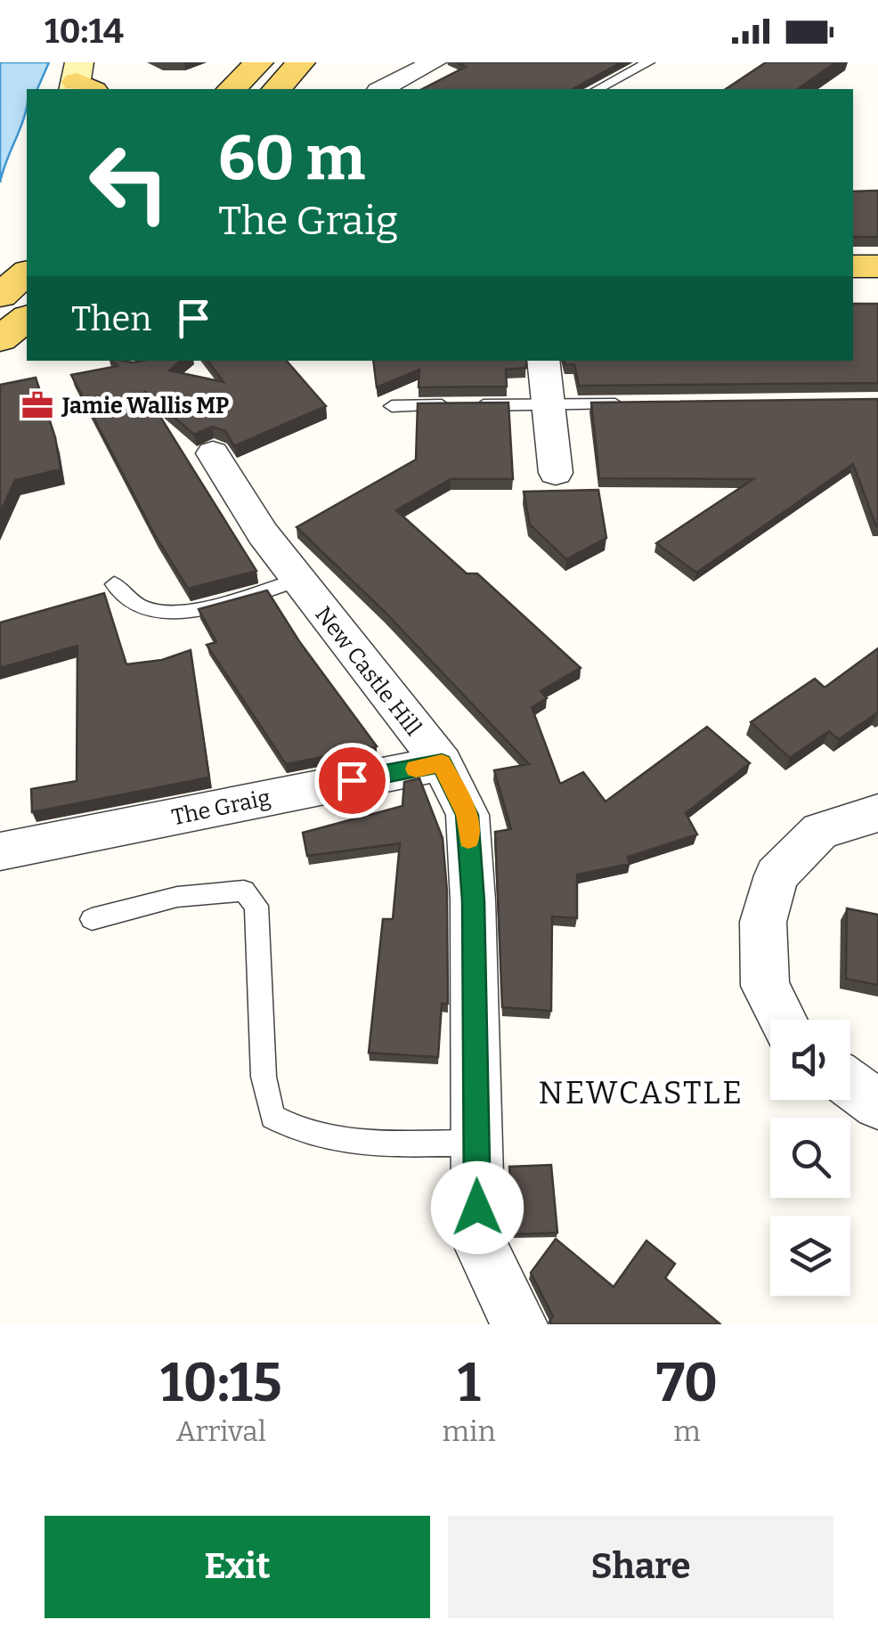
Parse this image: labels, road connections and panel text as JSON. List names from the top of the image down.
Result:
{
  "streets": {
    "street": ["New Castle Hill", "The Graig"]
  },
  "crossings": [
    ["New Castle Hill", "The Graig"]
  ],
  "districts": ["NEWCASTLE"],
  "places": {
    "office": ["Jamie Wallis MP"]
  },
  "page": {
    "status": "10:14",
    "turn": ["60 m", "The Graig"],
    "then": "Then",
    "eta": [
      "10:15",
      "Arrival",
      "1",
      "min",
      "70",
      "m"
    ],
    "buttons": ["Exit", "Share"]
  }
}
